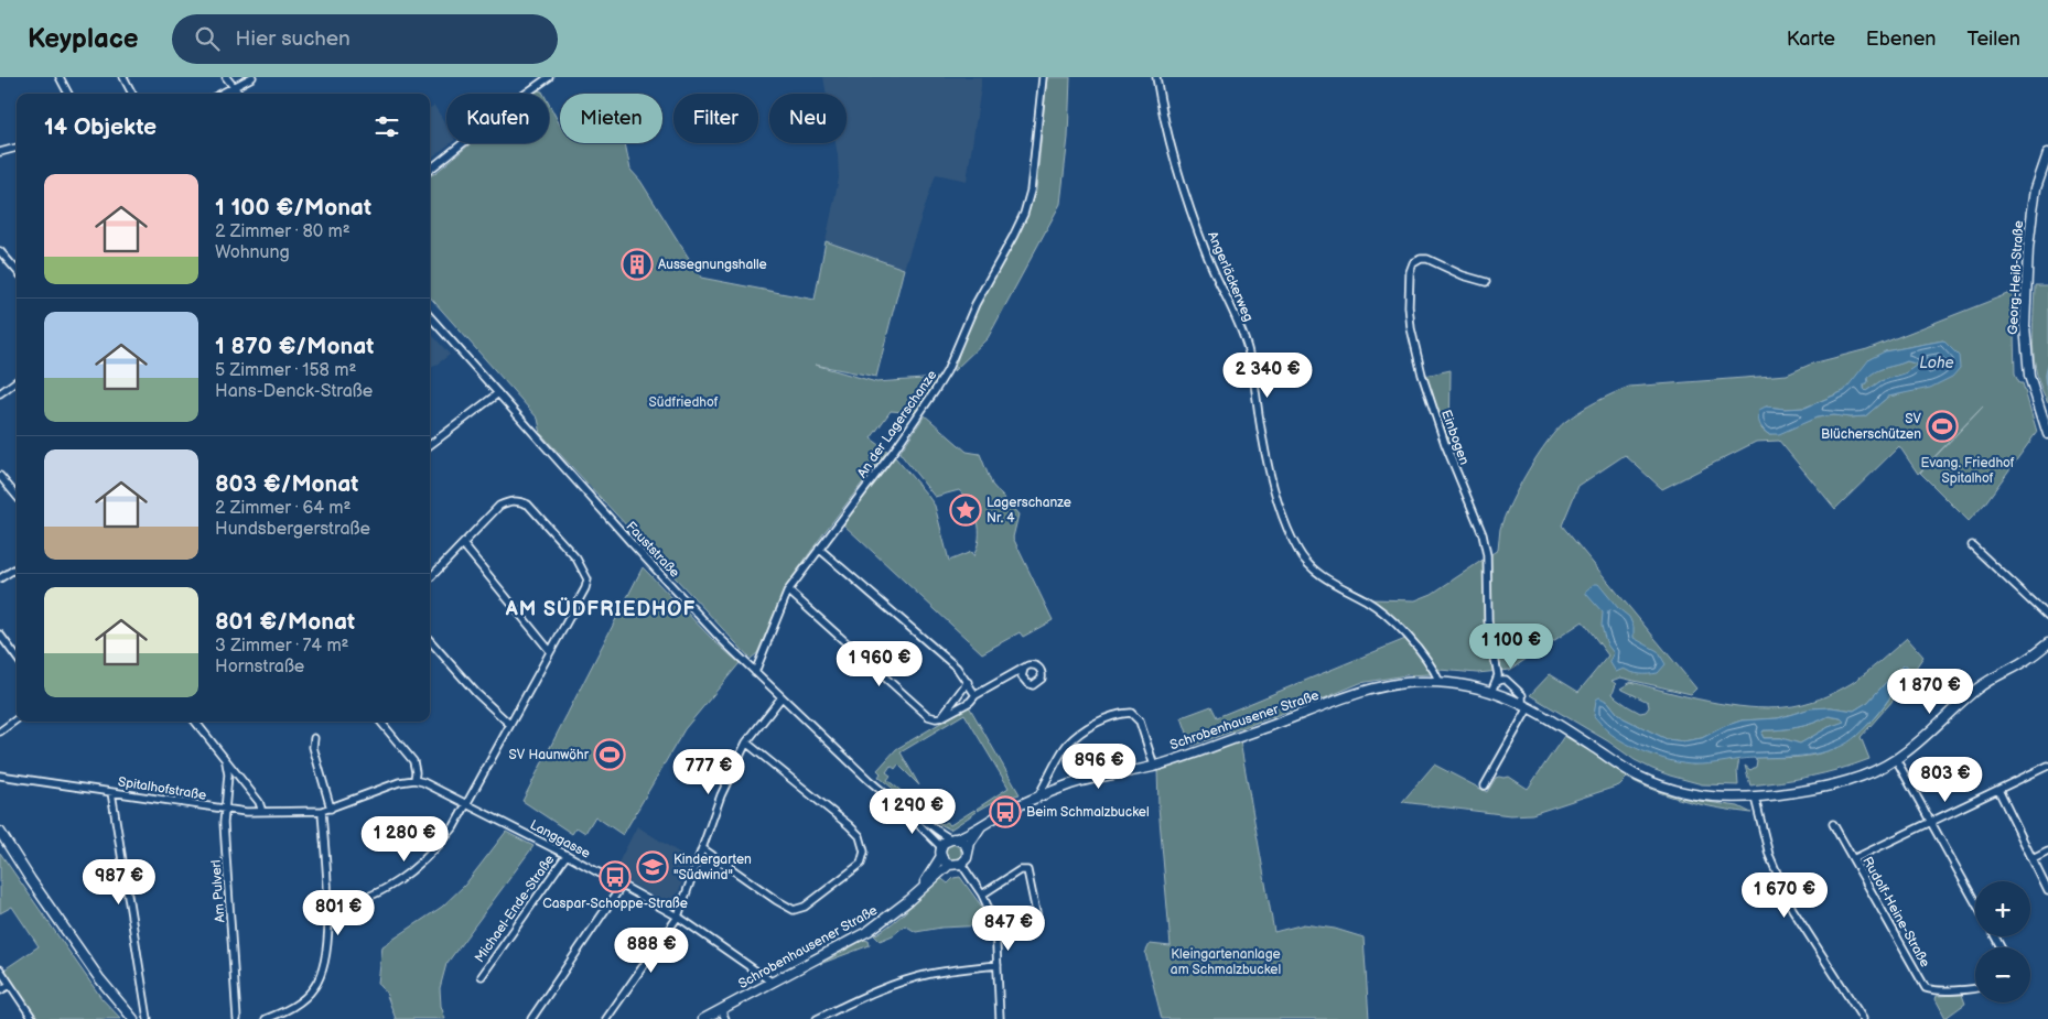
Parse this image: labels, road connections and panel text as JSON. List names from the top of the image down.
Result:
{
  "streets": {
    "street": [
      "Angerläckerweg",
      "Georg-Heiß-Straße",
      "An der Lagerschanze",
      "Einbogen",
      "Fauststraße",
      "Schrobenhausener Straße",
      "Spitalhofstraße",
      "Langgasse",
      "Am Pulverl",
      "Michael-Ende-Straße",
      "Rudolf-Heine-Straße"
    ]
  },
  "crossings": [
    ["Angerläckerweg", "Schrobenhausener Straße"],
    ["An der Lagerschanze", "Fauststraße"],
    ["Einbogen", "Schrobenhausener Straße"],
    ["Fauststraße", "Schrobenhausener Straße"],
    ["Schrobenhausener Straße", "Langgasse"],
    ["Spitalhofstraße", "Am Pulverl"],
    ["Langgasse", "Michael-Ende-Straße"]
  ],
  "districts": ["AM SÜDFRIEDHOF"],
  "water": ["Lohe"],
  "parks": ["Südfriedhof", "Evang. Friedhof Spitalhof", "Kleingartenanlage am Schmalzbuckel"],
  "places": {
    "building": ["Aussegnungshalle"],
    "sports": ["SV Blücherschützen", "SV Haunwöhr"],
    "place": ["Lagerschanze Nr. 4"],
    "bus stop": ["Beim Schmalzbuckel", "Caspar-Schoppe-Straße"],
    "school or university": ["Kindergarten \"Südwind\""]
  },
  "page": {
    "header": "Keyplace",
    "search": "Hier suchen",
    "nav": ["Karte", "Ebenen", "Teilen"],
    "chip": [
      "Kaufen",
      "Mieten",
      "Filter",
      "Neu"
    ],
    "heading": "14 Objekte",
    "list": [
      {
        "name": "1 100 €/Monat",
        "note": "2 Zimmer · 80 m² · Wohnung"
      },
      {
        "name": "1 870 €/Monat",
        "note": "5 Zimmer · 158 m² · Hans-Denck-Straße"
      },
      {
        "name": "803 €/Monat",
        "note": "2 Zimmer · 64 m² · Hundsbergerstraße"
      },
      {
        "name": "801 €/Monat",
        "note": "3 Zimmer · 74 m² · Hornstraße"
      }
    ],
    "price": [
      "2 340 €",
      "1 100 €",
      "1 960 €",
      "1 870 €",
      "896 €",
      "777 €",
      "803 €",
      "1 290 €",
      "1 280 €",
      "987 €",
      "1 670 €",
      "801 €",
      "847 €",
      "888 €"
    ],
    "map_buttons": ["+", "−"]
  }
}
